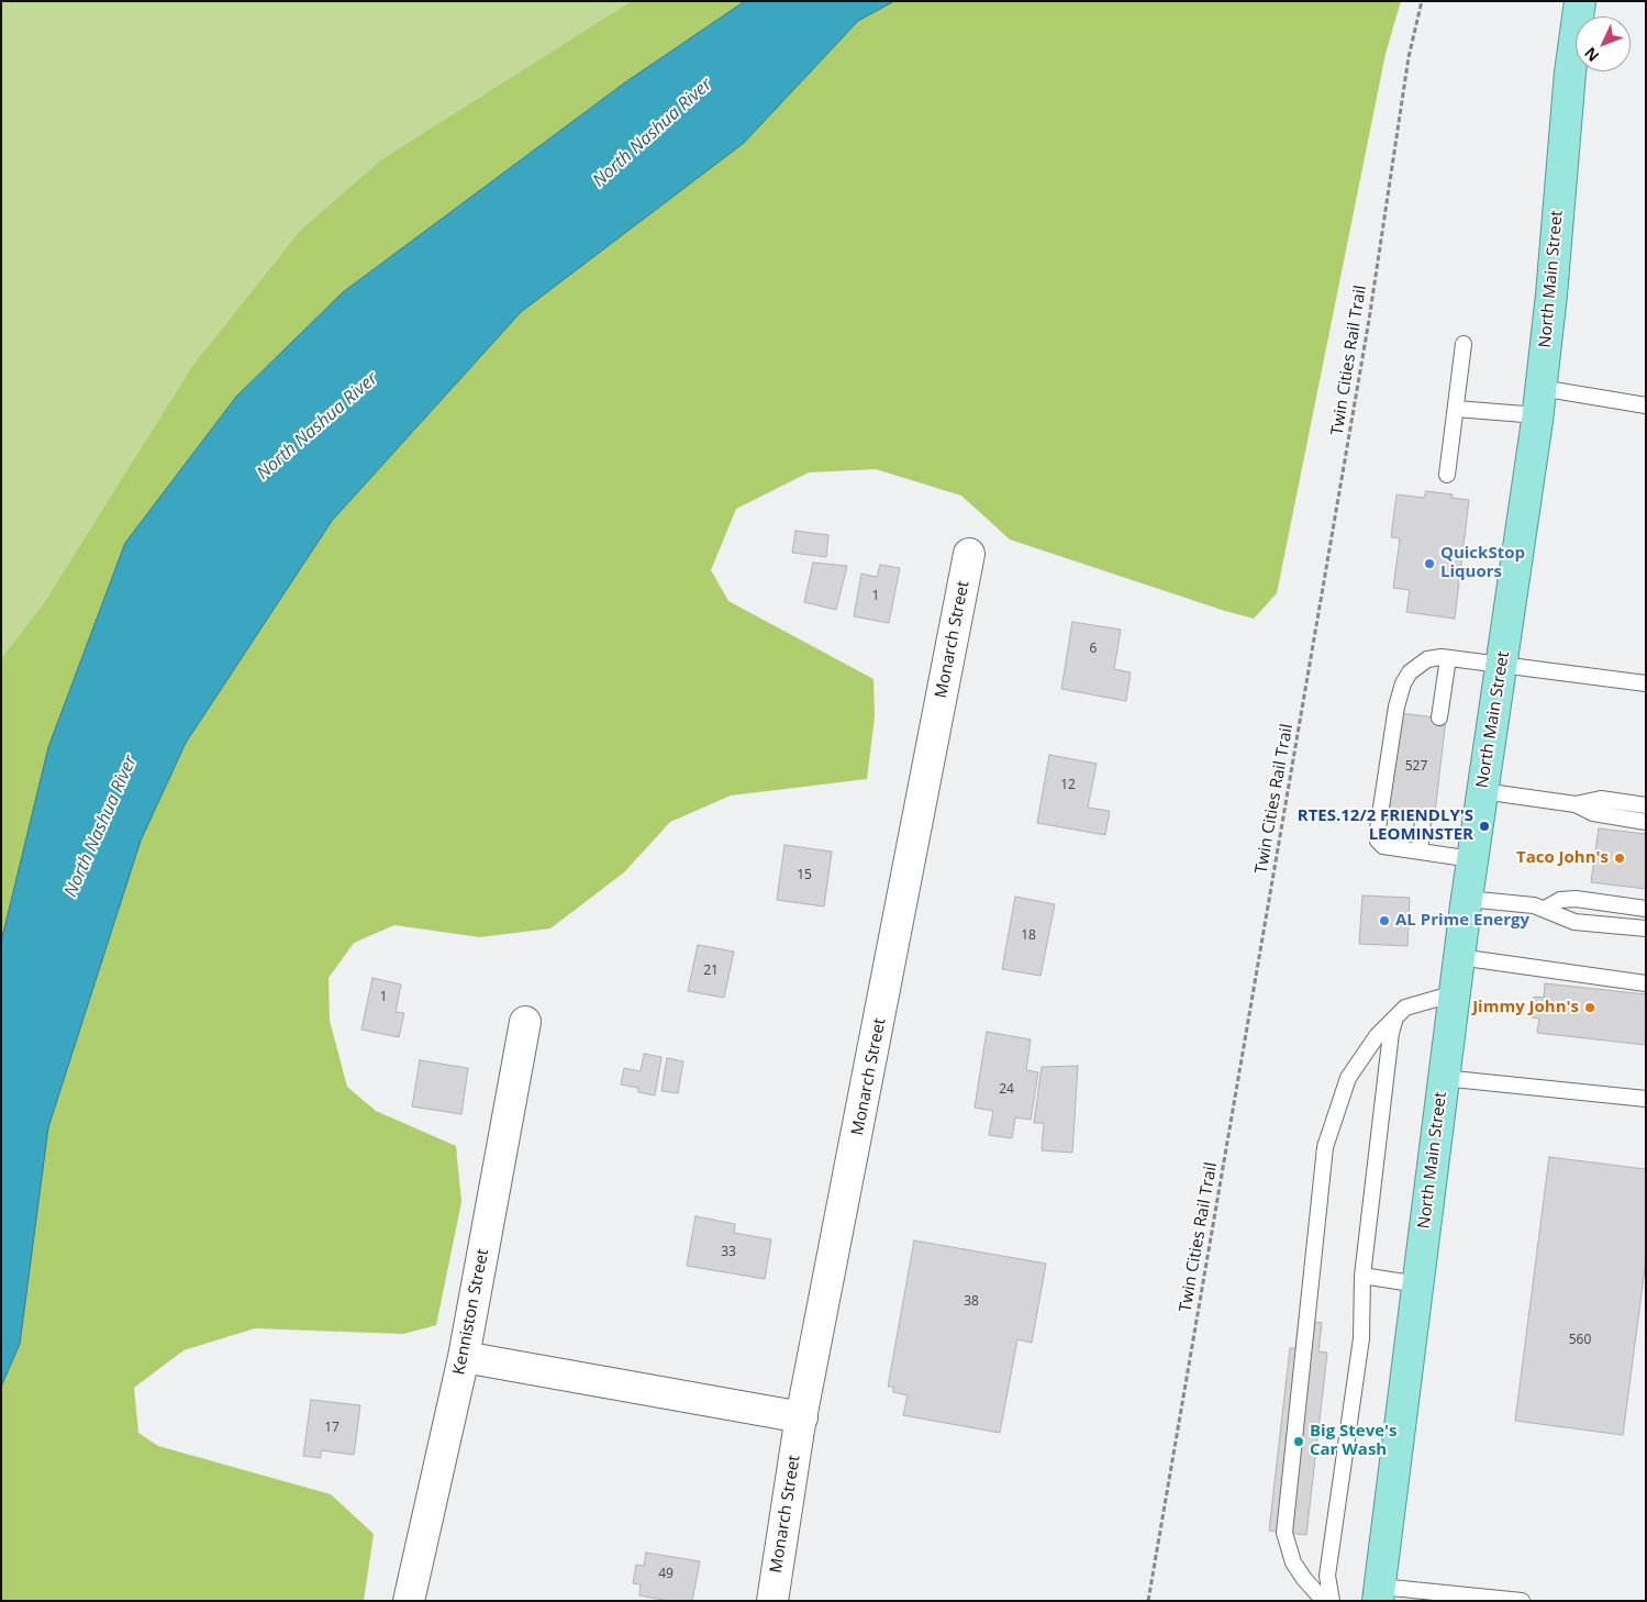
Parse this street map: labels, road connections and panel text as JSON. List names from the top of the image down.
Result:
{
  "streets": {
    "highway": ["North Main Street"],
    "street": ["Monarch Street", "Kenniston Street"],
    "path": ["Twin Cities Rail Trail"]
  },
  "water": ["North Nashua River"],
  "places": [
    "QuickStop Liquors",
    "RTES.12/2 FRIENDLY'S LEOMINSTER",
    "Taco John's",
    "AL Prime Energy",
    "Jimmy John's",
    "Big Steve's Car Wash"
  ],
  "house_numbers": [
    "1",
    "6",
    "527",
    "12",
    "15",
    "18",
    "21",
    "1",
    "24",
    "33",
    "38",
    "560",
    "17",
    "49"
  ],
  "north": "bottom left"
}
